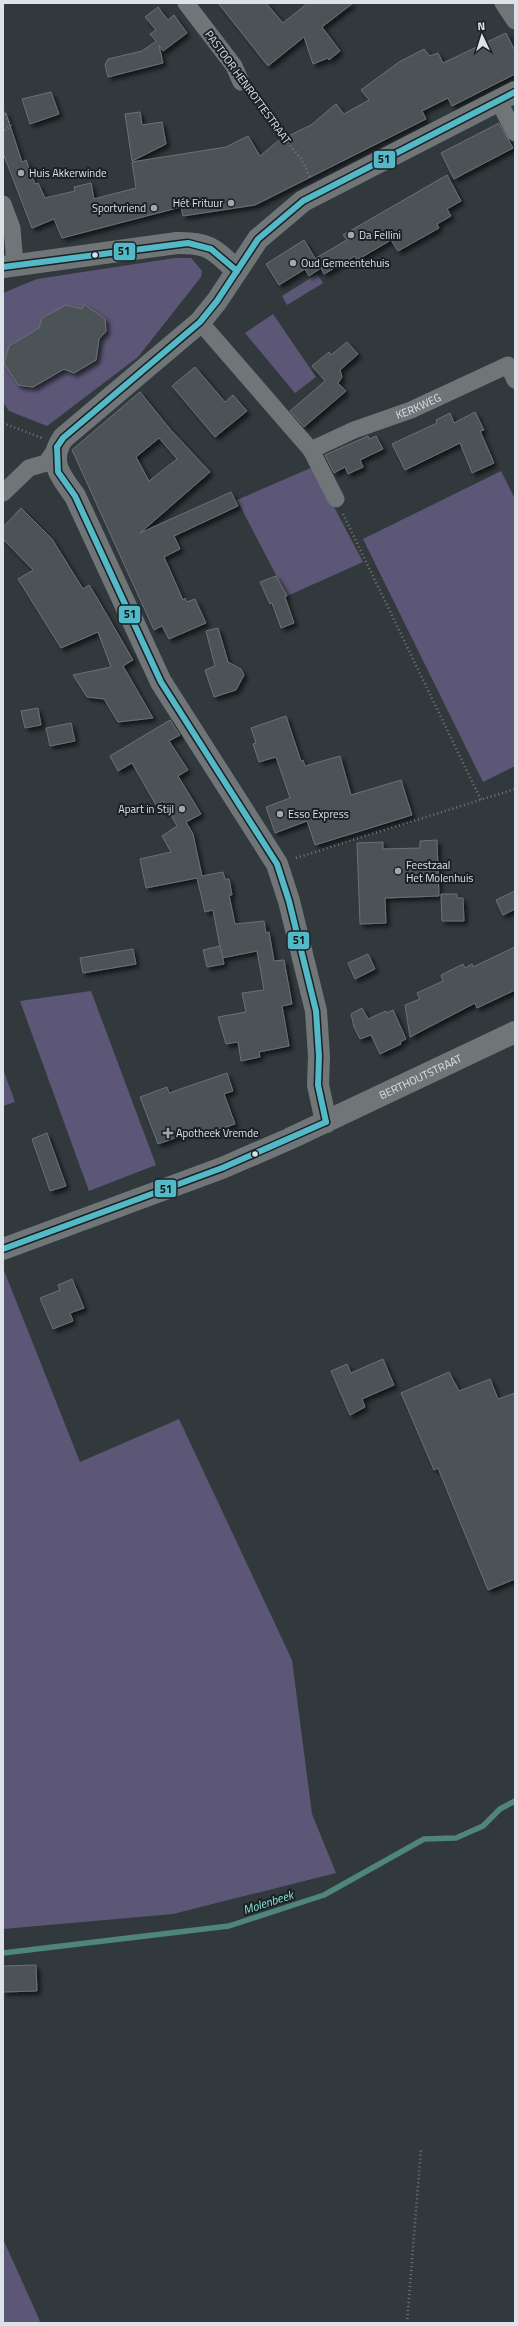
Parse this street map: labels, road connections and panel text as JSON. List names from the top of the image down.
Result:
{
  "streets": {
    "street": ["PASTOOR HENROTTESTRAAT", "KERKWEG", "BERTHOUTSTRAAT"]
  },
  "water": ["Molenbeek"],
  "places": {
    "other": [
      "Huis Akkerwinde",
      "Hét Frituur",
      "Sportvriend",
      "Da Fellini",
      "Oud Gemeentehuis",
      "Apart in Stijl",
      "Esso Express",
      "Feestzaal Het Molenhuis"
    ],
    "health": ["Apotheek Vremde"]
  },
  "lines": ["transit line 51"],
  "north": "top"
}
